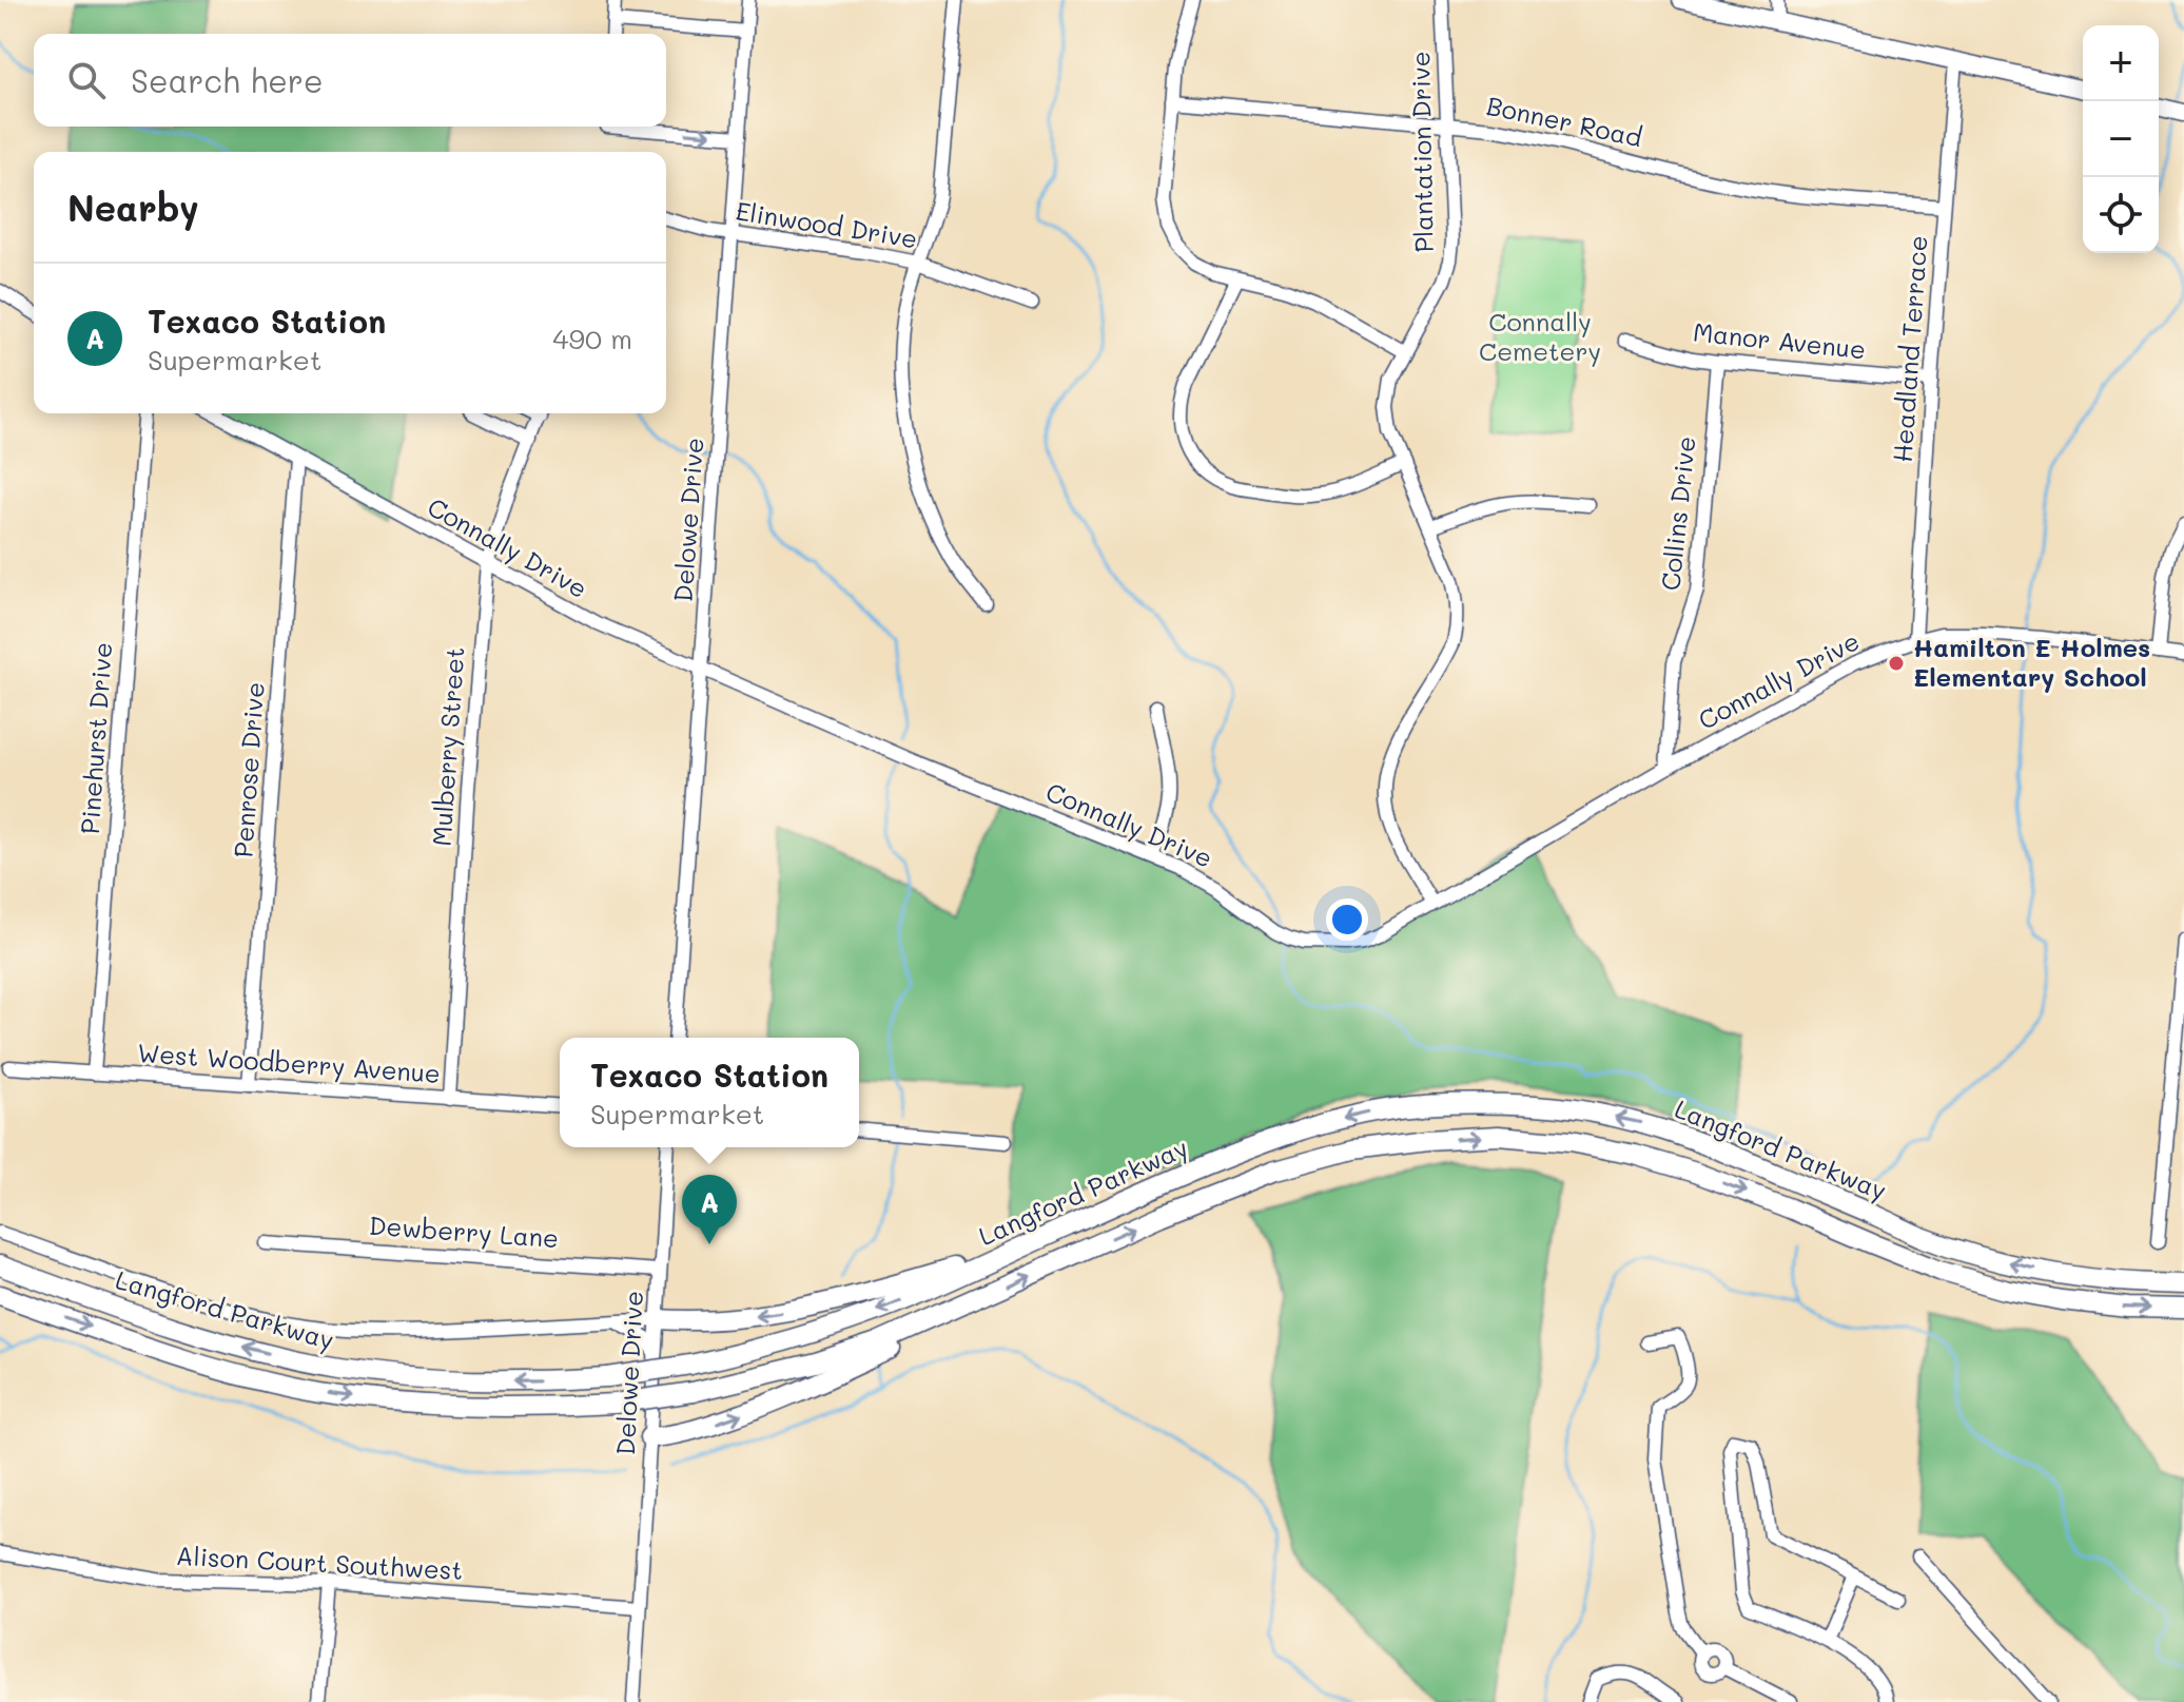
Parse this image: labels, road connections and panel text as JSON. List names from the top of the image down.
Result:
{
  "streets": {
    "highway": ["Langford Parkway"],
    "street": [
      "Bonner Road",
      "Plantation Drive",
      "Elinwood Drive",
      "Manor Avenue",
      "Headland Terrace",
      "Collins Drive",
      "Delowe Drive",
      "Connally Drive",
      "Pinehurst Drive",
      "Mulberry Street",
      "Penrose Drive",
      "West Woodberry Avenue",
      "Dewberry Lane",
      "Alison Court Southwest"
    ]
  },
  "crossings": [
    ["Bonner Road", "Plantation Drive"],
    ["Bonner Road", "Headland Terrace"],
    ["Plantation Drive", "Connally Drive"],
    ["Elinwood Drive", "Delowe Drive"],
    ["Manor Avenue", "Headland Terrace"],
    ["Manor Avenue", "Collins Drive"],
    ["Headland Terrace", "Connally Drive"],
    ["Collins Drive", "Connally Drive"],
    ["Delowe Drive", "Connally Drive"],
    ["Delowe Drive", "Dewberry Lane"],
    ["Delowe Drive", "Alison Court Southwest"],
    ["Connally Drive", "Mulberry Street"],
    ["Connally Drive", "Penrose Drive"],
    ["Pinehurst Drive", "West Woodberry Avenue"],
    ["Mulberry Street", "West Woodberry Avenue"],
    ["Penrose Drive", "West Woodberry Avenue"]
  ],
  "parks": ["Connally Cemetery"],
  "places": ["Hamilton E Holmes Elementary School"],
  "page": {
    "map_buttons": ["+", "−"],
    "search": "Search here",
    "heading": "Nearby",
    "list": [
      {
        "mark": "A",
        "name": "Texaco Station",
        "note": "Supermarket",
        "value": "490 m"
      }
    ],
    "popup": ["Texaco Station", "Supermarket"],
    "pins": "A"
  }
}
